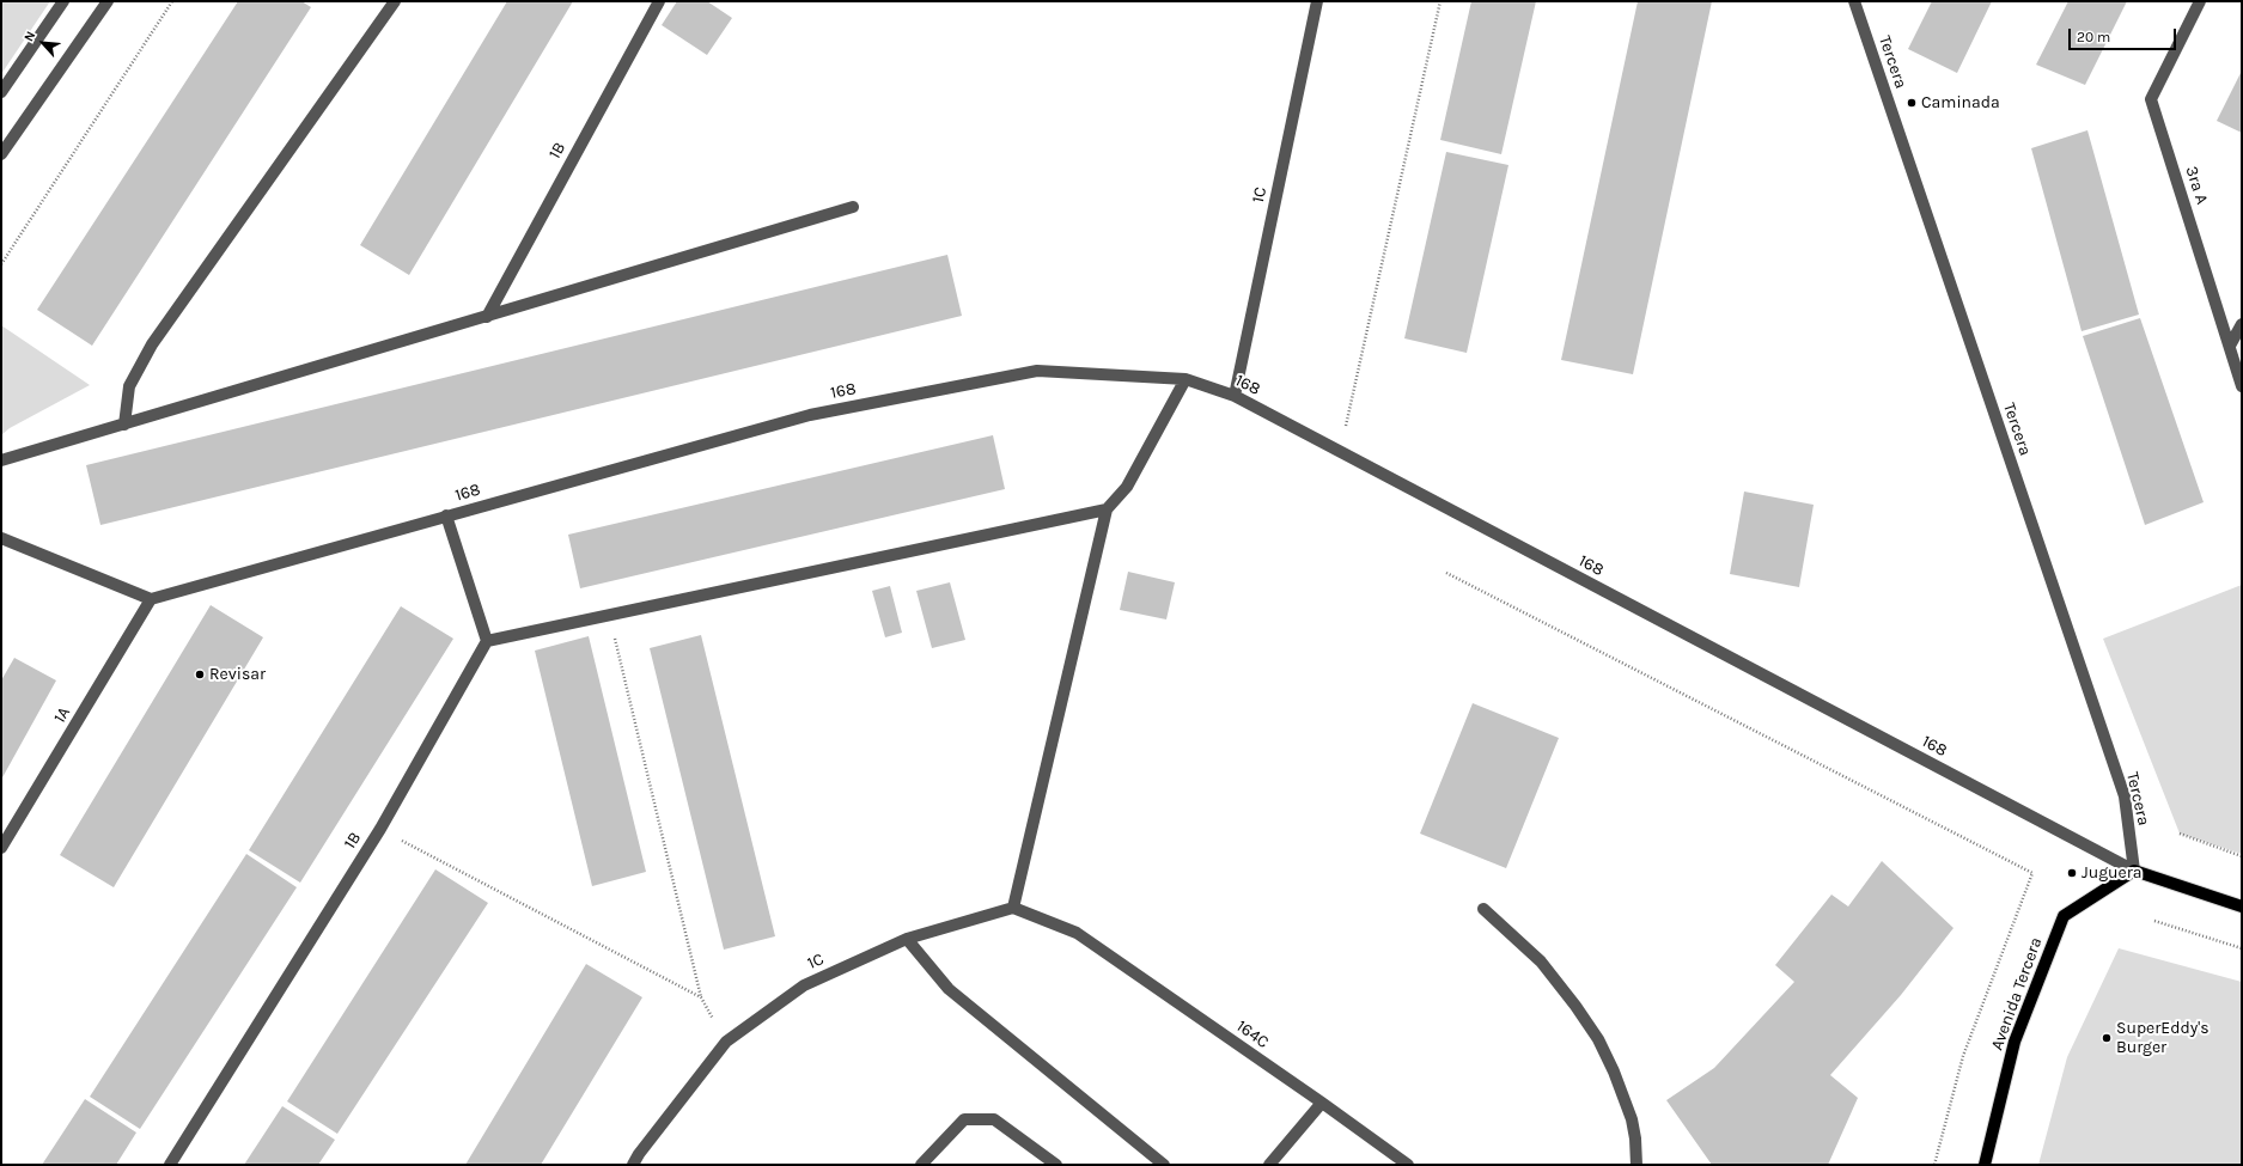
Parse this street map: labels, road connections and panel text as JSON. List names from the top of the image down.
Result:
{
  "streets": {
    "main road": ["168", "Avenida Tercera"],
    "street": [
      "Tercera",
      "1B",
      "3ra A",
      "1C",
      "1A",
      "164C"
    ]
  },
  "crossings": [
    ["Tercera", "168"],
    ["Tercera", "Avenida Tercera"],
    ["1C", "168"],
    ["1C", "164C"],
    ["168", "1A"],
    ["168", "Avenida Tercera"]
  ],
  "places": [
    "Caminada",
    "Revisar",
    "Juguera",
    "SuperEddy's Burger"
  ],
  "scale_bar": "20 m",
  "north": "top left"
}
